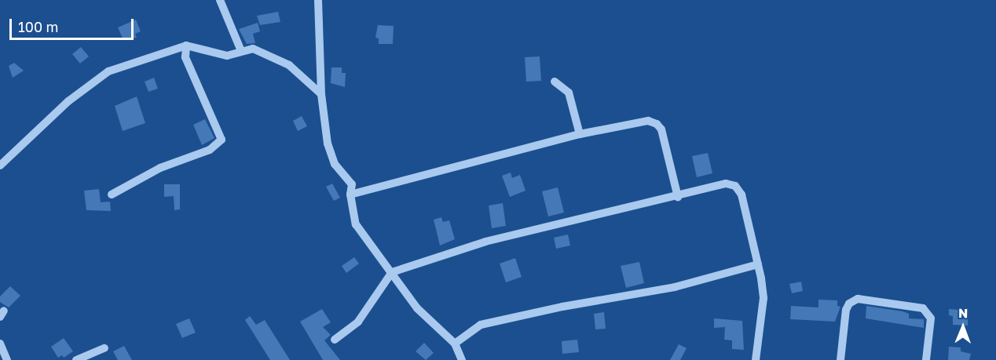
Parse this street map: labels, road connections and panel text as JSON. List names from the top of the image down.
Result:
{
  "scale_bar": "100 m",
  "north": "top"
}
